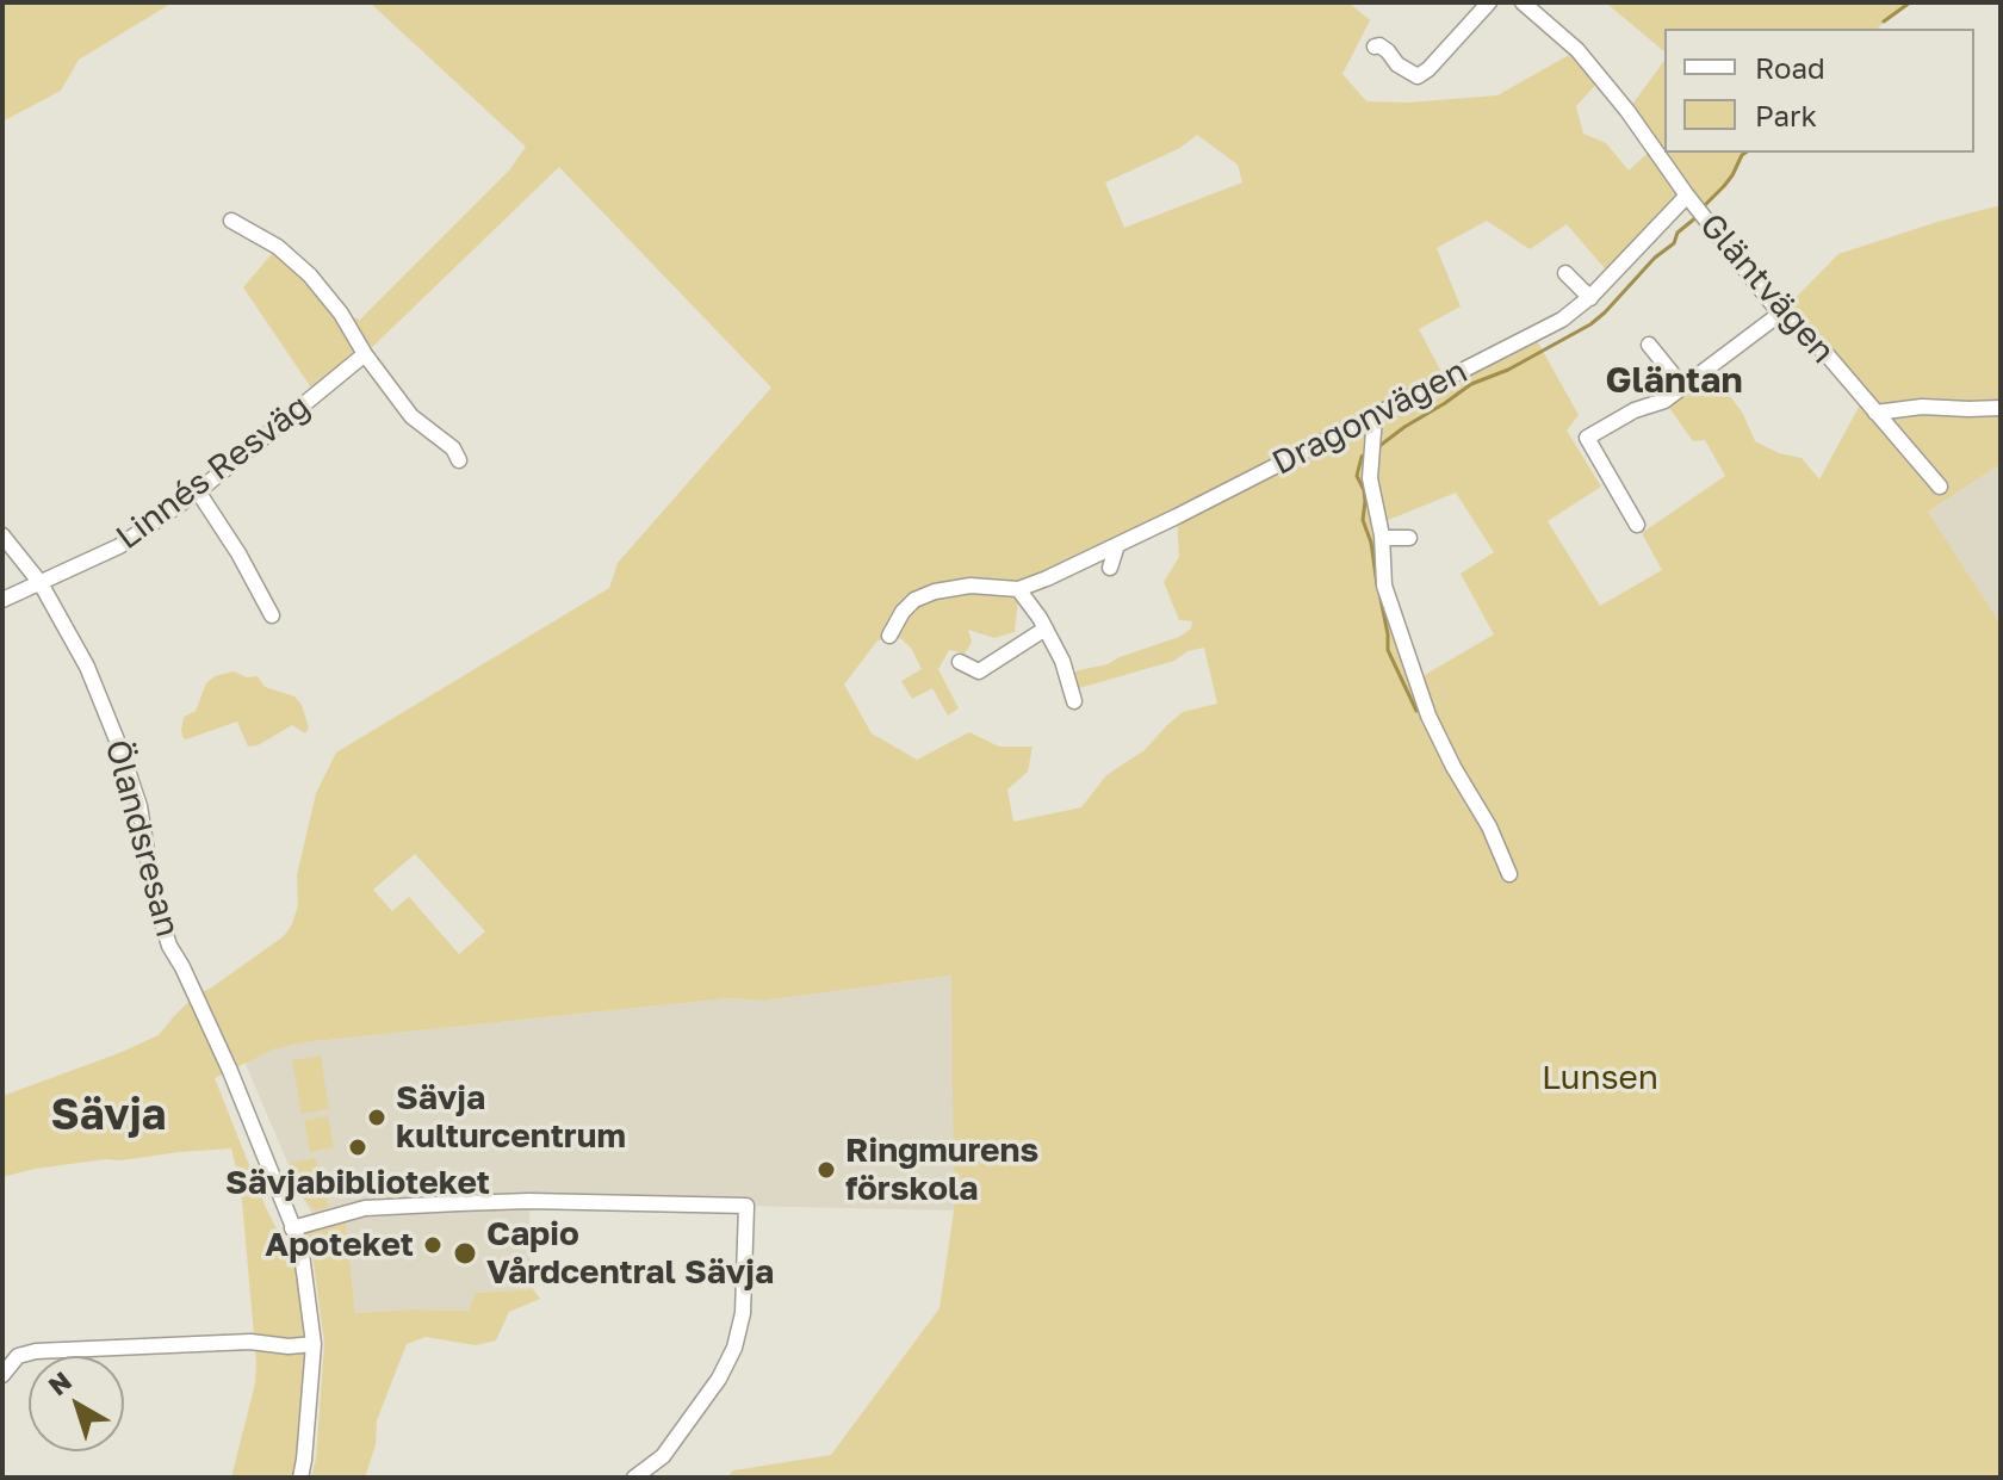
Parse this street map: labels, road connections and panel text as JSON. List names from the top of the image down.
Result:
{
  "streets": {
    "street": [
      "Gläntvägen",
      "Dragonvägen",
      "Linnés Resväg",
      "Ölandsresan"
    ]
  },
  "crossings": [
    ["Gläntvägen", "Dragonvägen"],
    ["Linnés Resväg", "Ölandsresan"]
  ],
  "districts": ["Gläntan", "Sävja"],
  "parks": ["Lunsen"],
  "places": [
    "Sävja kulturcentrum",
    "Sävjabiblioteket",
    "Ringmurens förskola",
    "Apoteket",
    "Capio Vårdcentral Sävja"
  ],
  "legend": ["Road", "Park"],
  "north": "top left"
}
